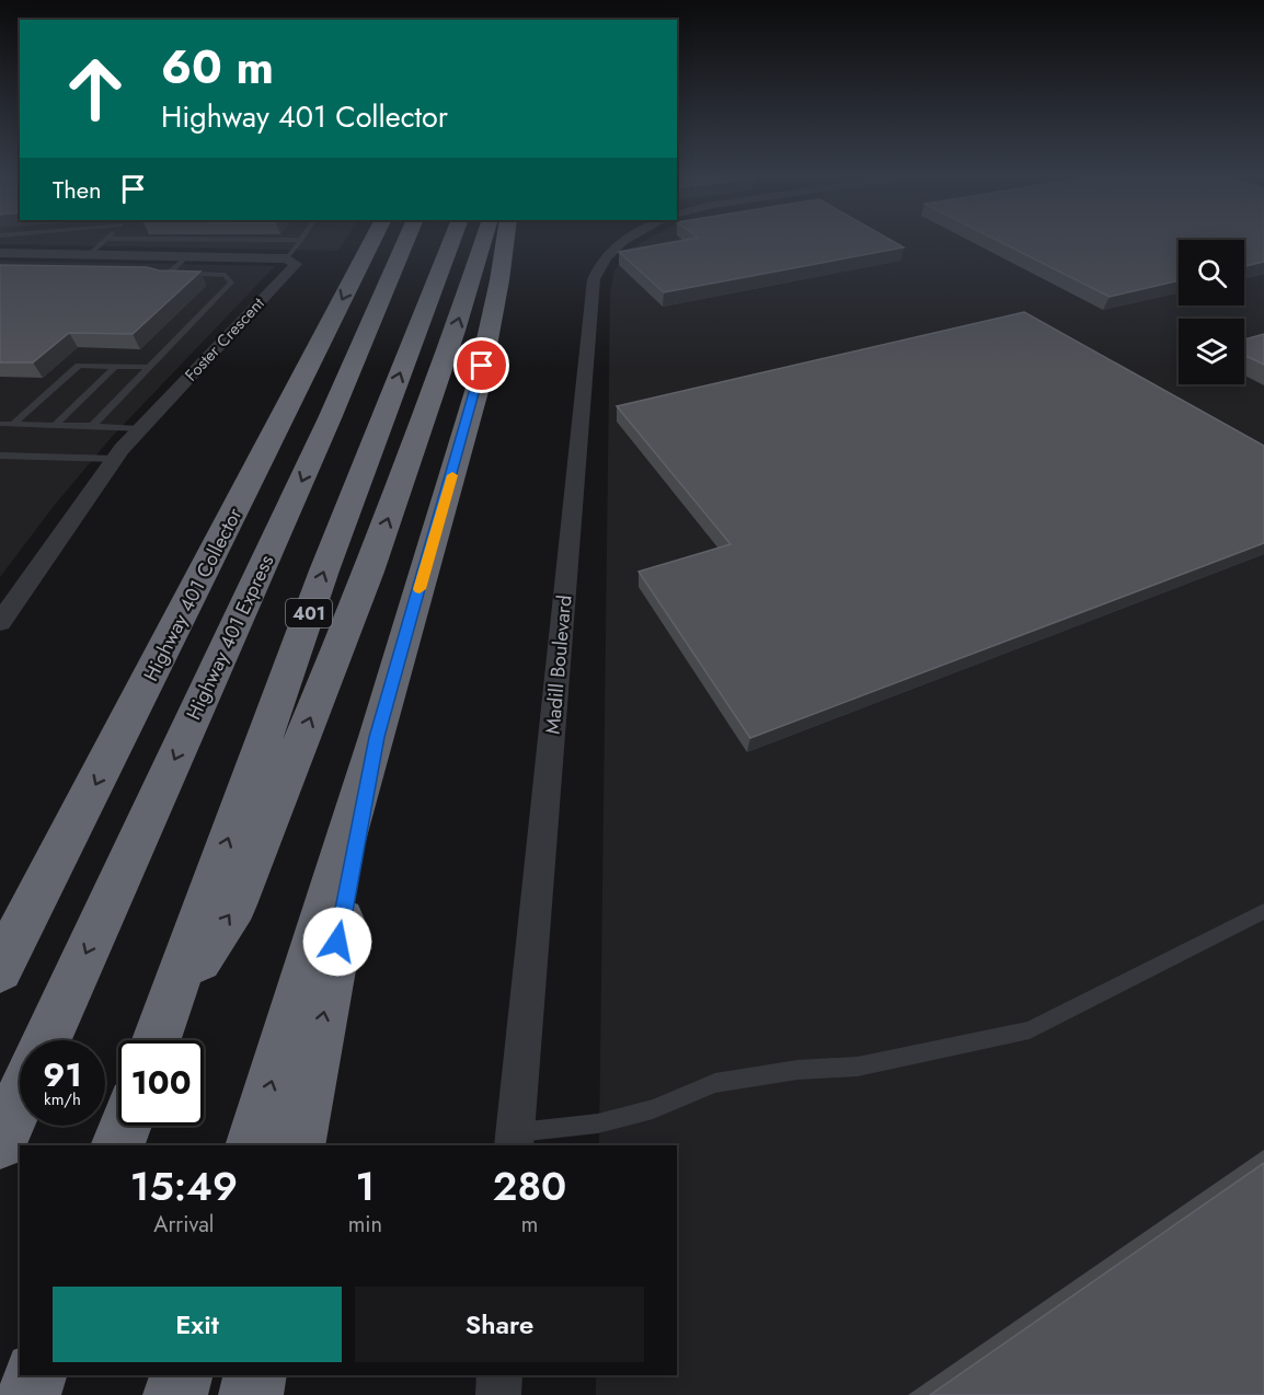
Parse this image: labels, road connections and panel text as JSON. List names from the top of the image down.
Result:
{
  "streets": {
    "highway": ["Highway 401 Collector", "401", "Highway 401 Express"],
    "street": ["Foster Crescent", "Madill Boulevard"]
  },
  "page": {
    "turn": ["60 m", "Highway 401 Collector"],
    "then": "Then",
    "speed": "91 km/h",
    "limit": "100",
    "eta": [
      "15:49",
      "Arrival",
      "1",
      "min",
      "280",
      "m"
    ],
    "buttons": ["Exit", "Share"]
  }
}
